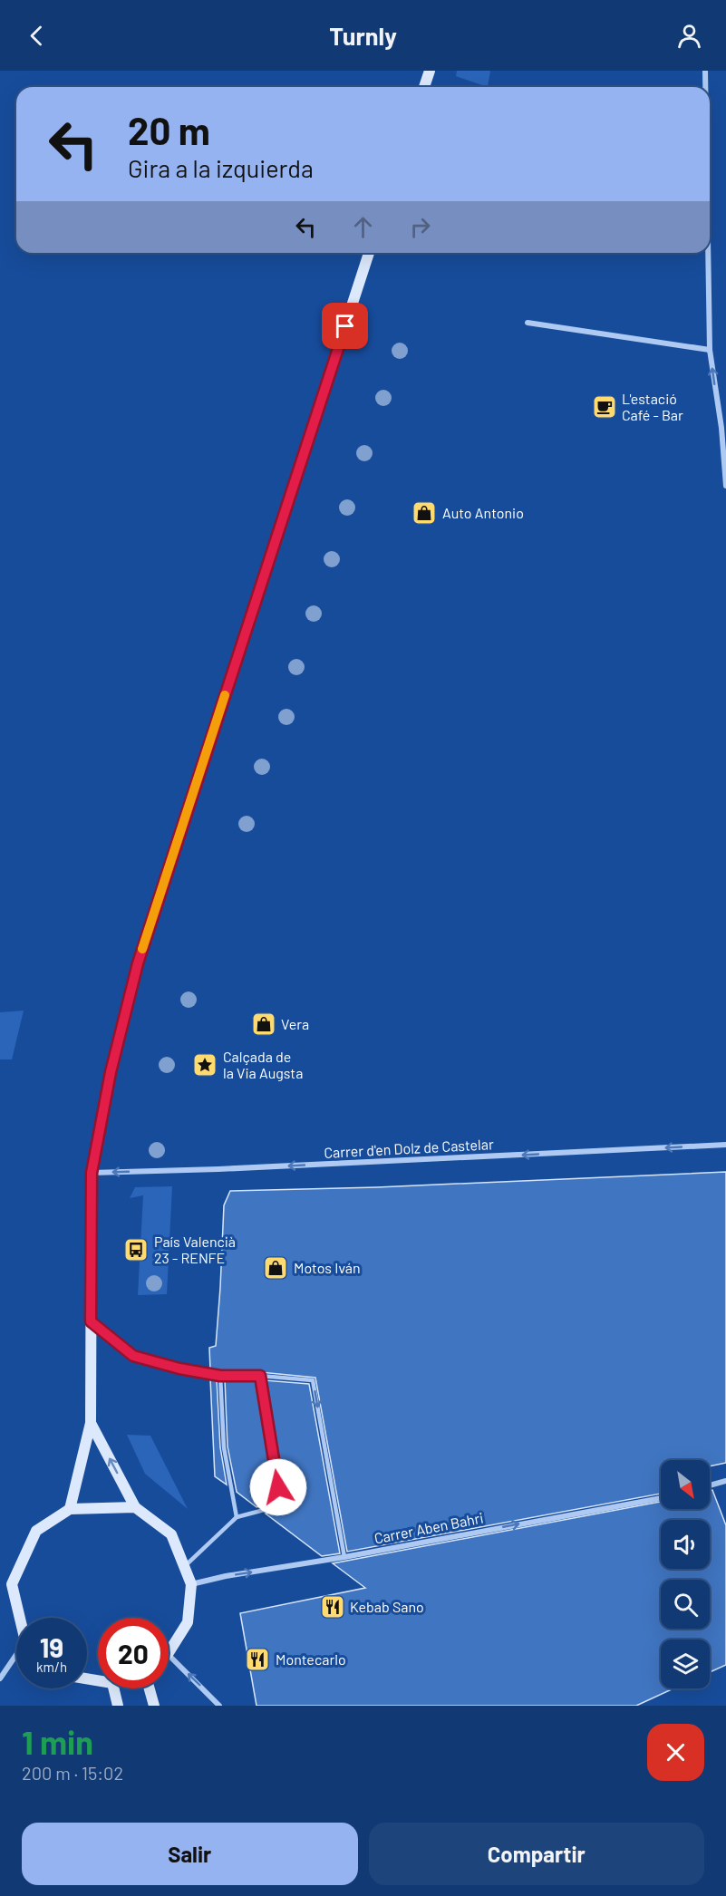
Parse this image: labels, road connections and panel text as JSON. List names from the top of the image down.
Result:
{
  "streets": {
    "street": ["Carrer d'en Dolz de Castelar", "Carrer Aben Bahri"]
  },
  "one_way": ["Carrer d'en Dolz de Castelar", "Carrer Aben Bahri"],
  "places": {
    "cafe": ["L'estació Café - Bar"],
    "shop": ["Auto Antonio", "Vera", "Motos Iván"],
    "place": ["Calçada de la Via Augsta"],
    "bus stop": ["País Valencià 23 - RENFE"],
    "restaurant": ["Kebab Sano", "Montecarlo"]
  },
  "north": "bottom right",
  "page": {
    "header": "Turnly",
    "turn": ["20 m", "Gira a la izquierda"],
    "speed": "19 km/h",
    "limit": "20",
    "heading": ["1 min", "200 m · 15:02"],
    "buttons": ["Salir", "Compartir"]
  }
}
